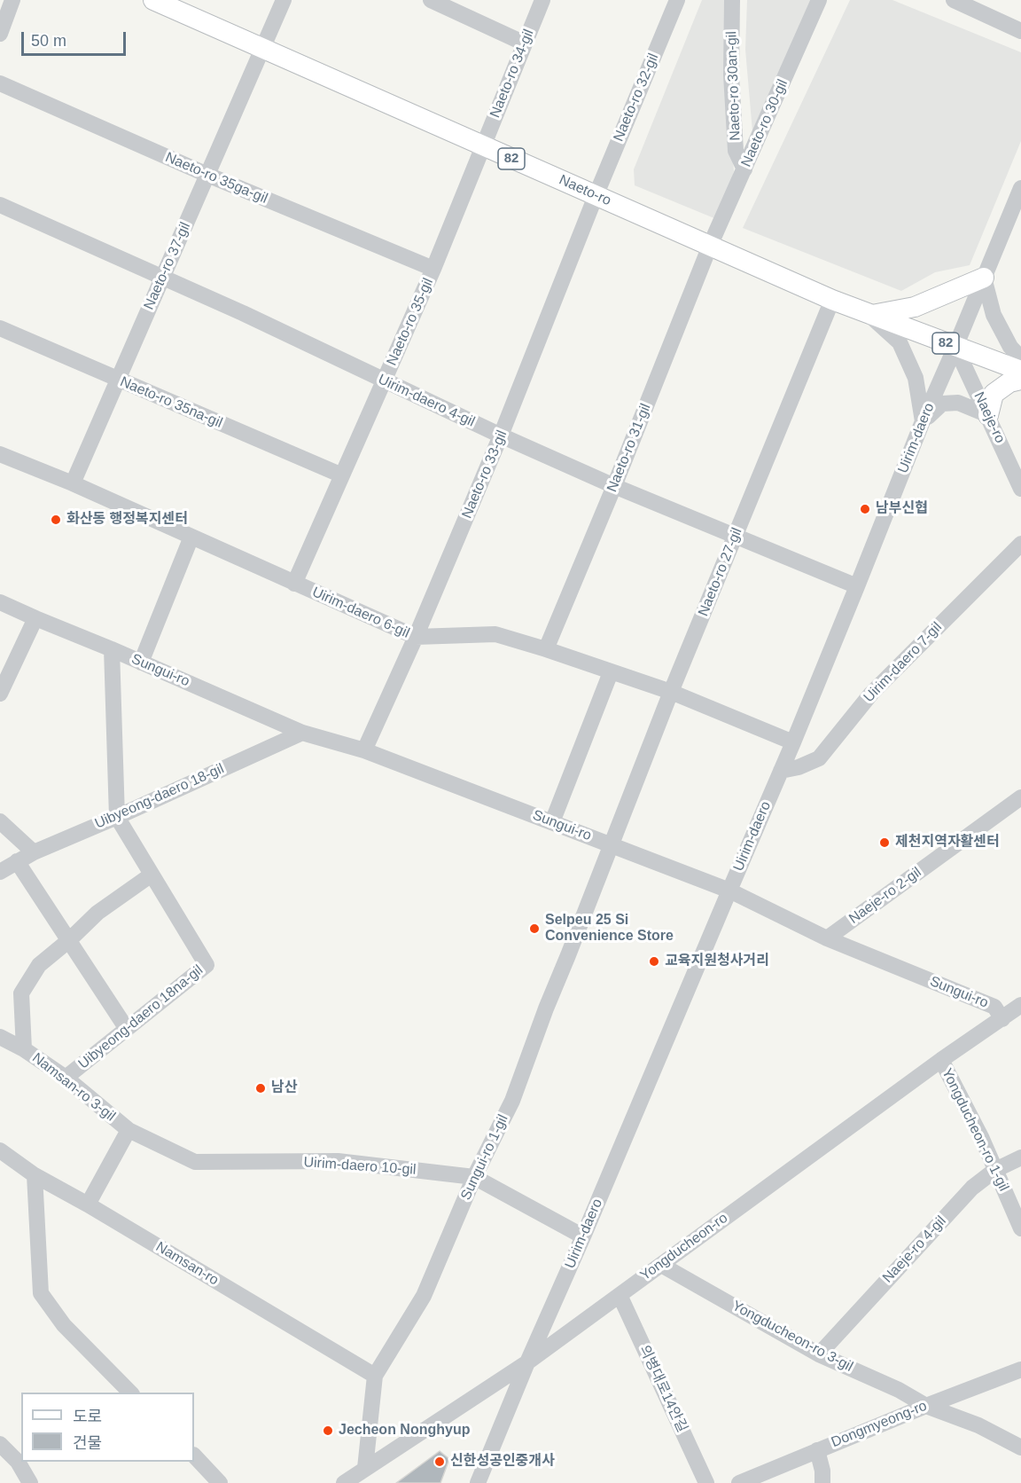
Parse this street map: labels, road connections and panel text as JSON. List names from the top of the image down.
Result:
{
  "streets": {
    "main road": ["82", "Naeto-ro"],
    "street": [
      "Naeto-ro 34-gil",
      "Naeto-ro 30an-gil",
      "Naeto-ro 32-gil",
      "Naeto-ro 30-gil",
      "Naeto-ro 35ga-gil",
      "Naeto-ro 37-gil",
      "Naeto-ro 35-gil",
      "Uirim-daero 4-gil",
      "Naeto-ro 35na-gil",
      "Naeje-ro",
      "Uirim-daero",
      "Naeto-ro 31-gil",
      "Naeto-ro 33-gil",
      "Naeto-ro 27-gil",
      "Uirim-daero 6-gil",
      "Uirim-daero 7-gil",
      "Sungui-ro",
      "Uibyeong-daero 18-gil",
      "Naeje-ro 2-gil",
      "Uibyeong-daero 18na-gil",
      "Namsan-ro 3-gil",
      "Yongducheon-ro 1-gil",
      "Sungui-ro 1-gil",
      "Uirim-daero 10-gil",
      "Yongducheon-ro",
      "Naeje-ro 4-gil",
      "Namsan-ro",
      "Yongducheon-ro 3-gil",
      "의병대로14안길",
      "Dongmyeong-ro"
    ]
  },
  "crossings": [
    ["Naeto-ro 34-gil", "Naeto-ro"],
    ["Naeto-ro 34-gil", "Naeto-ro 35-gil"],
    ["Naeto-ro 30an-gil", "Naeto-ro 30-gil"],
    ["Naeto-ro 32-gil", "Naeto-ro"],
    ["Naeto-ro 32-gil", "Naeto-ro 33-gil"],
    ["Naeto-ro 30-gil", "Naeto-ro"],
    ["Naeto-ro 30-gil", "Naeto-ro 31-gil"],
    ["Naeto-ro 35ga-gil", "Naeto-ro 37-gil"],
    ["Naeto-ro 35ga-gil", "Naeto-ro 35-gil"],
    ["Naeto-ro", "Naeto-ro 37-gil"],
    ["Naeto-ro", "Naeto-ro 35-gil"],
    ["Naeto-ro", "Naeje-ro"],
    ["Naeto-ro", "Uirim-daero"],
    ["Naeto-ro", "Naeto-ro 31-gil"],
    ["Naeto-ro", "Naeto-ro 33-gil"],
    ["Naeto-ro", "Naeto-ro 27-gil"],
    ["Naeto-ro 37-gil", "Uirim-daero 4-gil"],
    ["Naeto-ro 37-gil", "Naeto-ro 35na-gil"],
    ["Naeto-ro 37-gil", "Uirim-daero 6-gil"],
    ["Naeto-ro 35-gil", "Uirim-daero 4-gil"],
    ["Naeto-ro 35-gil", "Naeto-ro 35na-gil"],
    ["Naeto-ro 35-gil", "Uirim-daero 6-gil"],
    ["Uirim-daero 4-gil", "Uirim-daero"],
    ["Uirim-daero 4-gil", "Naeto-ro 31-gil"],
    ["Uirim-daero 4-gil", "Naeto-ro 33-gil"],
    ["Uirim-daero 4-gil", "Naeto-ro 27-gil"],
    ["Naeje-ro", "Uirim-daero"],
    ["Uirim-daero", "Uirim-daero 6-gil"],
    ["Uirim-daero", "Uirim-daero 7-gil"],
    ["Uirim-daero", "Sungui-ro"],
    ["Uirim-daero", "Uirim-daero 10-gil"],
    ["Uirim-daero", "Yongducheon-ro"],
    ["Naeto-ro 31-gil", "Uirim-daero 6-gil"],
    ["Naeto-ro 33-gil", "Uirim-daero 6-gil"],
    ["Naeto-ro 33-gil", "Sungui-ro"],
    ["Naeto-ro 27-gil", "Uirim-daero 6-gil"],
    ["Naeto-ro 27-gil", "Sungui-ro"],
    ["Naeto-ro 27-gil", "Sungui-ro 1-gil"],
    ["Sungui-ro", "Uibyeong-daero 18-gil"],
    ["Sungui-ro", "Naeje-ro 2-gil"],
    ["Sungui-ro", "Uibyeong-daero 18na-gil"],
    ["Sungui-ro", "Sungui-ro 1-gil"],
    ["Sungui-ro", "Yongducheon-ro"],
    ["Uibyeong-daero 18-gil", "Uibyeong-daero 18na-gil"],
    ["Uibyeong-daero 18na-gil", "Namsan-ro 3-gil"],
    ["Namsan-ro 3-gil", "Uirim-daero 10-gil"],
    ["Namsan-ro 3-gil", "Namsan-ro"],
    ["Yongducheon-ro 1-gil", "Yongducheon-ro"],
    ["Yongducheon-ro 1-gil", "Naeje-ro 4-gil"],
    ["Sungui-ro 1-gil", "Uirim-daero 10-gil"],
    ["Sungui-ro 1-gil", "Yongducheon-ro"],
    ["Sungui-ro 1-gil", "Namsan-ro"],
    ["Yongducheon-ro", "Yongducheon-ro 3-gil"],
    ["Yongducheon-ro", "의병대로14안길"],
    ["Naeje-ro 4-gil", "Yongducheon-ro 3-gil"],
    ["Yongducheon-ro 3-gil", "Dongmyeong-ro"]
  ],
  "places": [
    "남부신협",
    "화산동 행정복지센터",
    "제천지역자활센터",
    "Selpeu 25 Si Convenience Store",
    "교육지원청사거리",
    "남산",
    "Jecheon Nonghyup",
    "신한성공인중개사"
  ],
  "legend": ["도로", "건물"],
  "scale_bar": "50 m"
}
